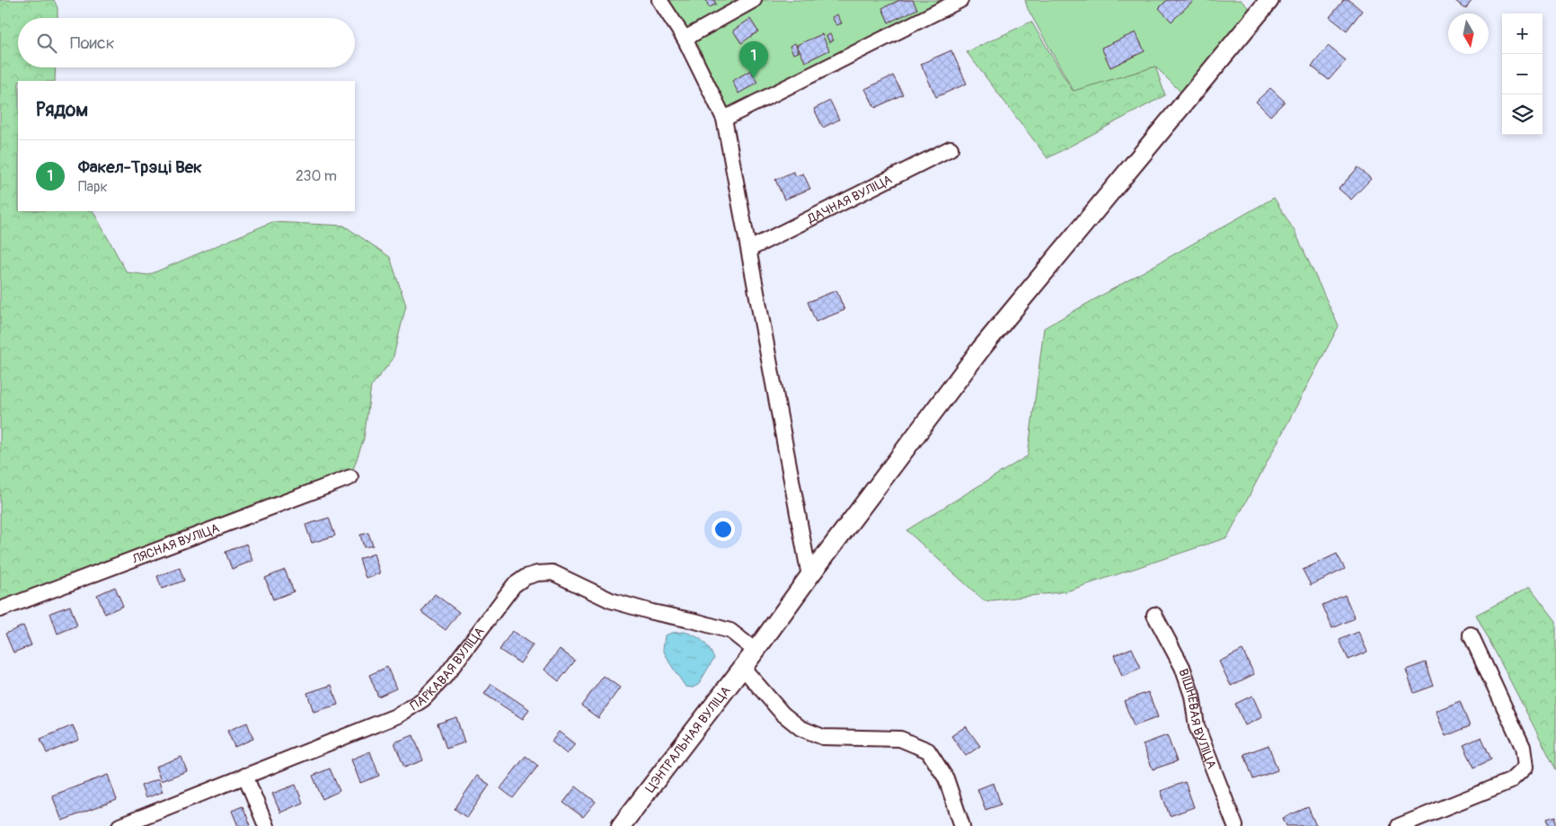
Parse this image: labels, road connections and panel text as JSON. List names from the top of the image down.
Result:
{
  "streets": {
    "street": [
      "ДАЧНАЯ ВУЛІЦА",
      "ЛЯСНАЯ ВУЛІЦА",
      "ПАРКАВАЯ ВУЛІЦА",
      "ВІШНЁВАЯ ВУЛІЦА",
      "ЦЭНТРАЛЬНАЯ ВУЛІЦА"
    ]
  },
  "crossings": [
    ["ПАРКАВАЯ ВУЛІЦА", "ЦЭНТРАЛЬНАЯ ВУЛІЦА"]
  ],
  "north": "bottom",
  "page": {
    "map_buttons": ["+", "−"],
    "search": "Поиск",
    "pins": "1",
    "heading": "Рядом",
    "list": [
      {
        "mark": "1",
        "name": "Факел-Трэці Век",
        "note": "Парк",
        "value": "230 m"
      }
    ]
  }
}
